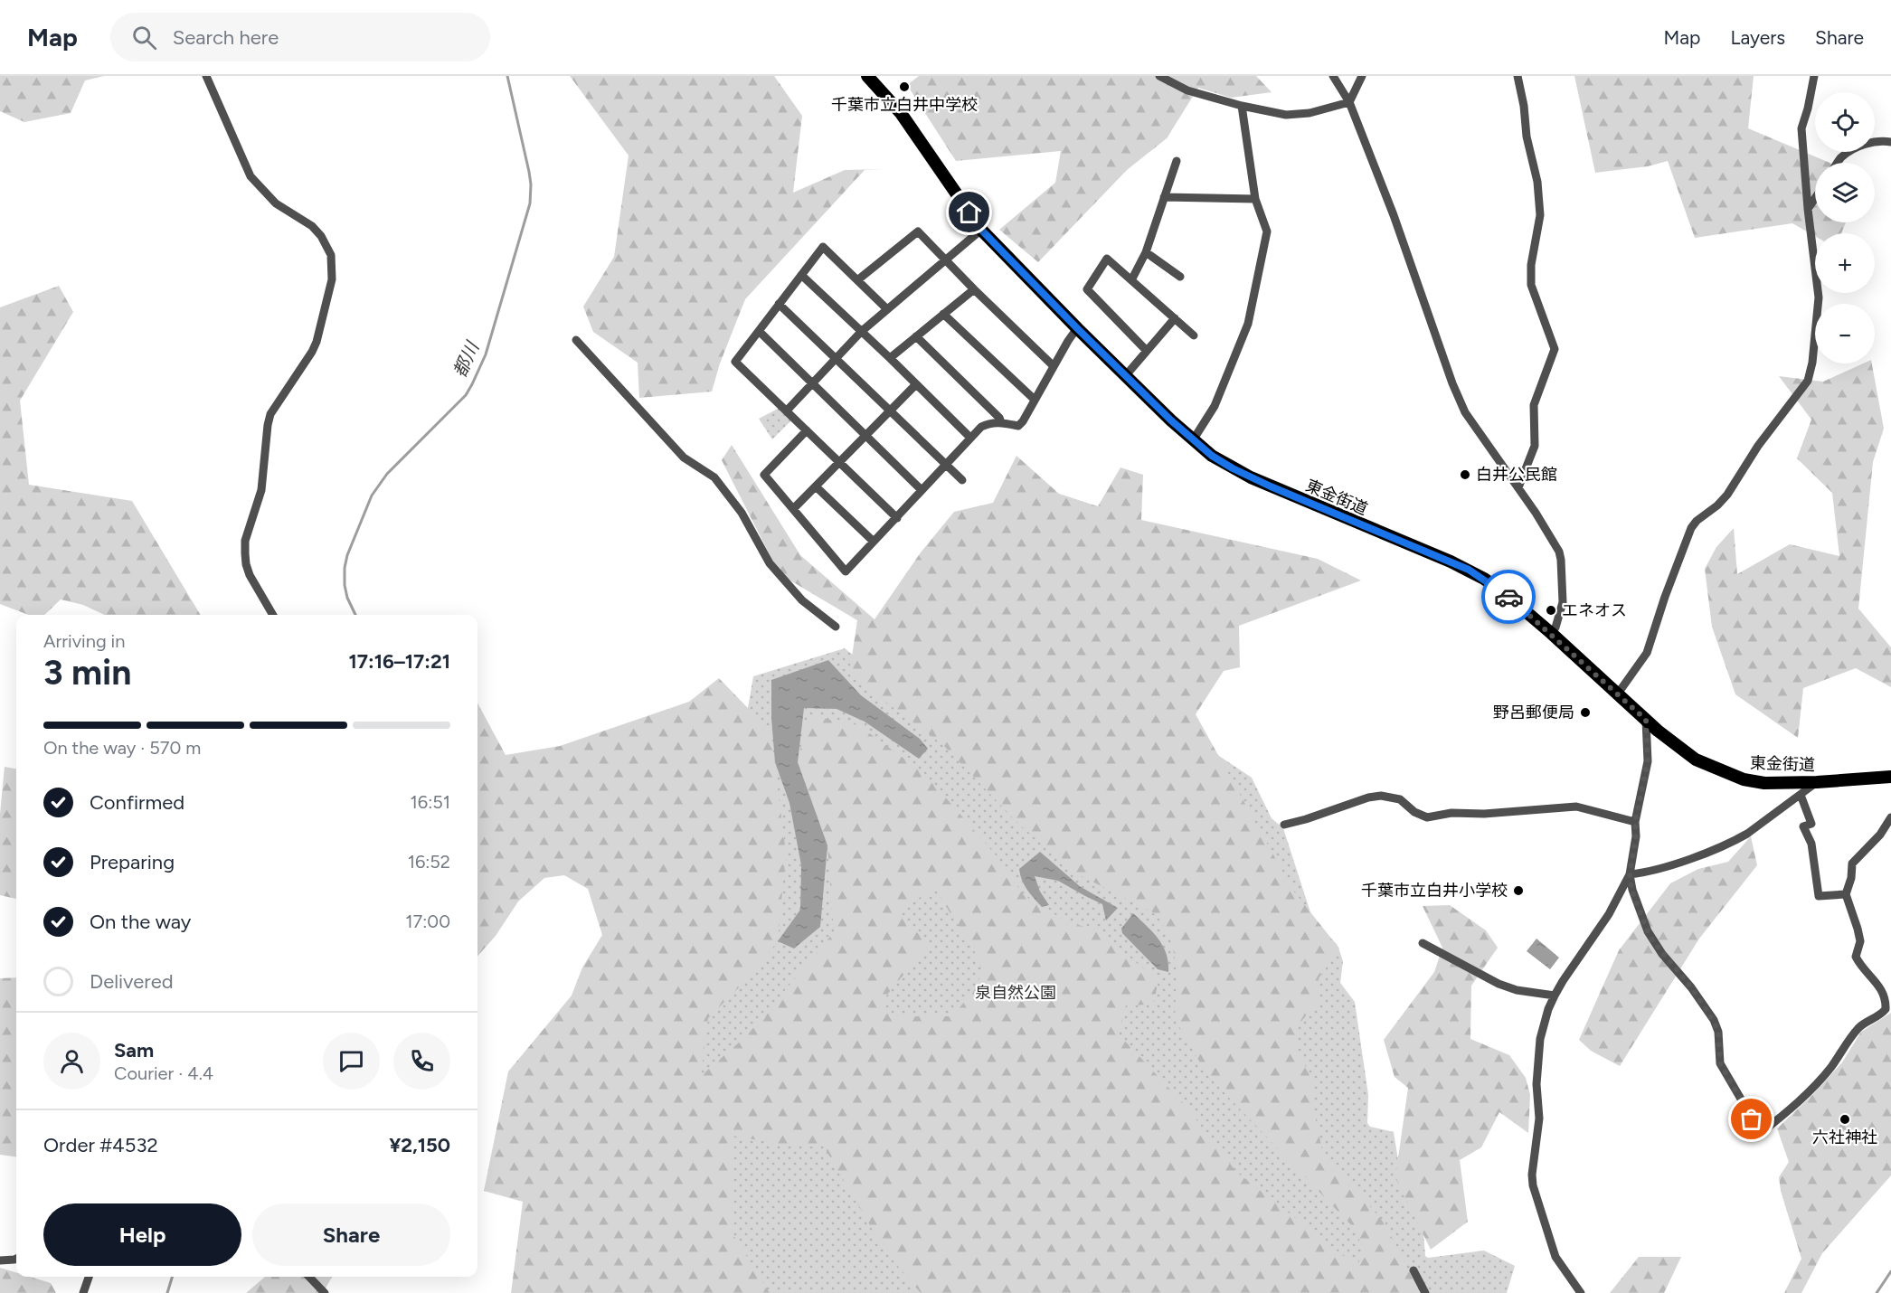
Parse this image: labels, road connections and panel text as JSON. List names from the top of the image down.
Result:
{
  "streets": {
    "highway": ["東金街道"]
  },
  "water": ["都川"],
  "parks": ["泉自然公園"],
  "places": [
    "千葉市立白井中学校",
    "白井公民館",
    "エネオス",
    "野呂郵便局",
    "千葉市立白井小学校",
    "六社神社"
  ],
  "page": {
    "header": "Map",
    "search": "Search here",
    "nav": ["Map", "Layers", "Share"],
    "map_buttons": ["+", "−"],
    "heading": ["3 min", "Arriving in", "17:16–17:21"],
    "panel": [
      "Sam",
      "Courier · 4.4",
      "Order #4532",
      "¥2,150"
    ],
    "bar": "On the way · 570 m",
    "list": [
      ["Confirmed", "16:51"],
      ["Preparing", "16:52"],
      ["On the way", "17:00"],
      "Delivered"
    ],
    "buttons": ["Help", "Share"]
  }
}
